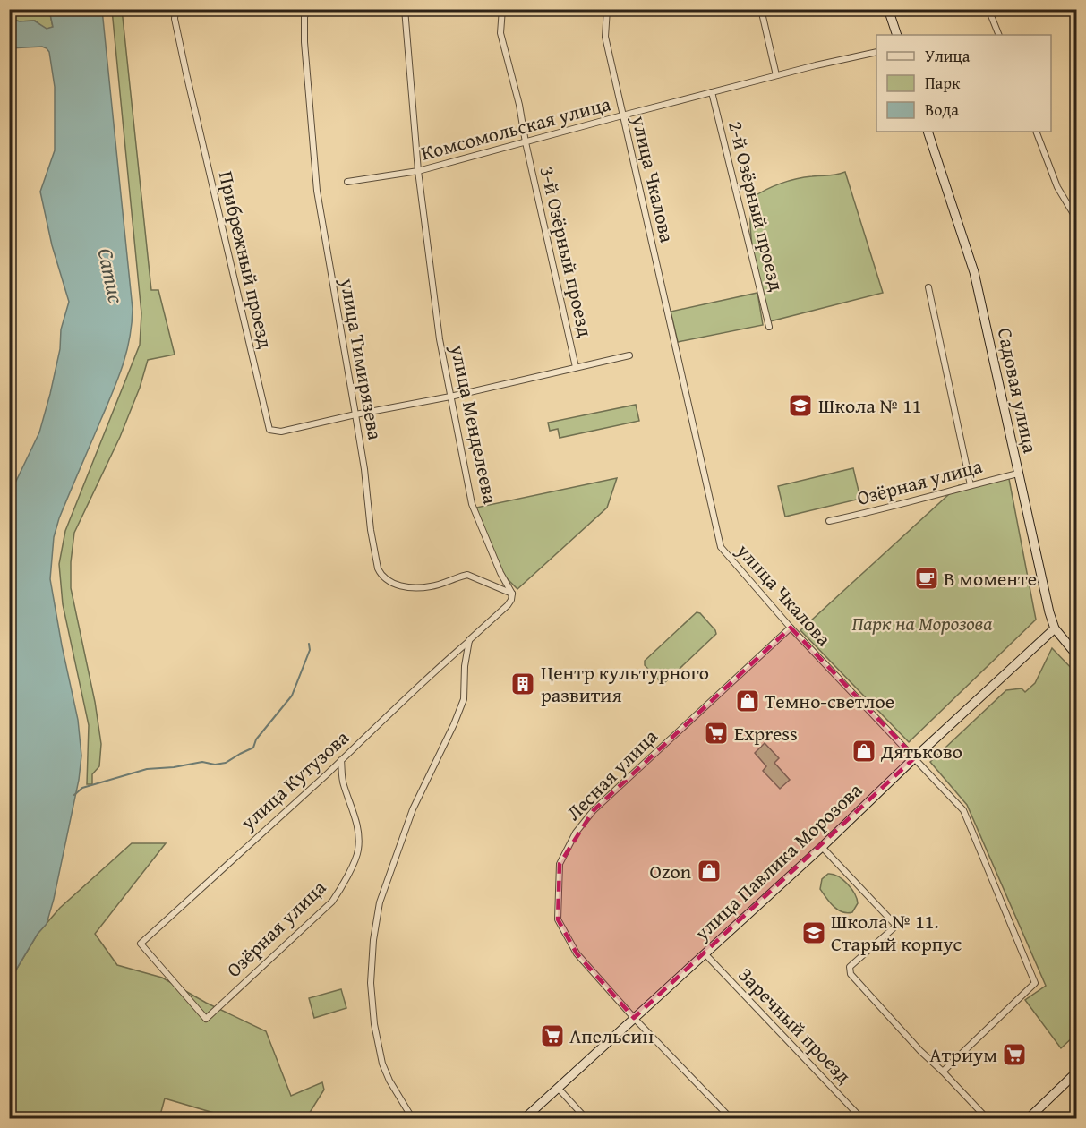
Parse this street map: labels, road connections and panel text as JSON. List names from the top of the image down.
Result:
{
  "streets": {
    "street": [
      "Комсомольская улица",
      "улица Чкалова",
      "2-й Озёрный проезд",
      "3-й Озёрный проезд",
      "Прибрежный проезд",
      "улица Тимирязева",
      "Садовая улица",
      "улица Менделеева",
      "Озёрная улица",
      "Лесная улица",
      "улица Кутузова",
      "улица Павлика Морозова",
      "Заречный проезд"
    ]
  },
  "crossings": [
    ["Комсомольская улица", "улица Чкалова"],
    ["Комсомольская улица", "2-й Озёрный проезд"],
    ["Комсомольская улица", "3-й Озёрный проезд"],
    ["Комсомольская улица", "улица Менделеева"],
    ["улица Чкалова", "Лесная улица"],
    ["улица Чкалова", "улица Павлика Морозова"],
    ["Прибрежный проезд", "улица Тимирязева"],
    ["улица Тимирязева", "улица Менделеева"],
    ["Садовая улица", "Озёрная улица"],
    ["Садовая улица", "улица Павлика Морозова"],
    ["Озёрная улица", "улица Кутузова"],
    ["Лесная улица", "улица Павлика Морозова"],
    ["улица Павлика Морозова", "Заречный проезд"]
  ],
  "water": ["Сатис"],
  "parks": ["Парк на Морозова"],
  "places": {
    "school or university": ["Школа № 11", "Школа № 11. Старый корпус"],
    "cafe": ["В моменте"],
    "building": ["Центр культурного развития"],
    "shop": ["Темно-светлое", "Дятьково", "Ozon"],
    "supermarket": ["Express", "Апельсин", "Атриум"]
  },
  "legend": ["Улица", "Парк", "Вода"]
}
